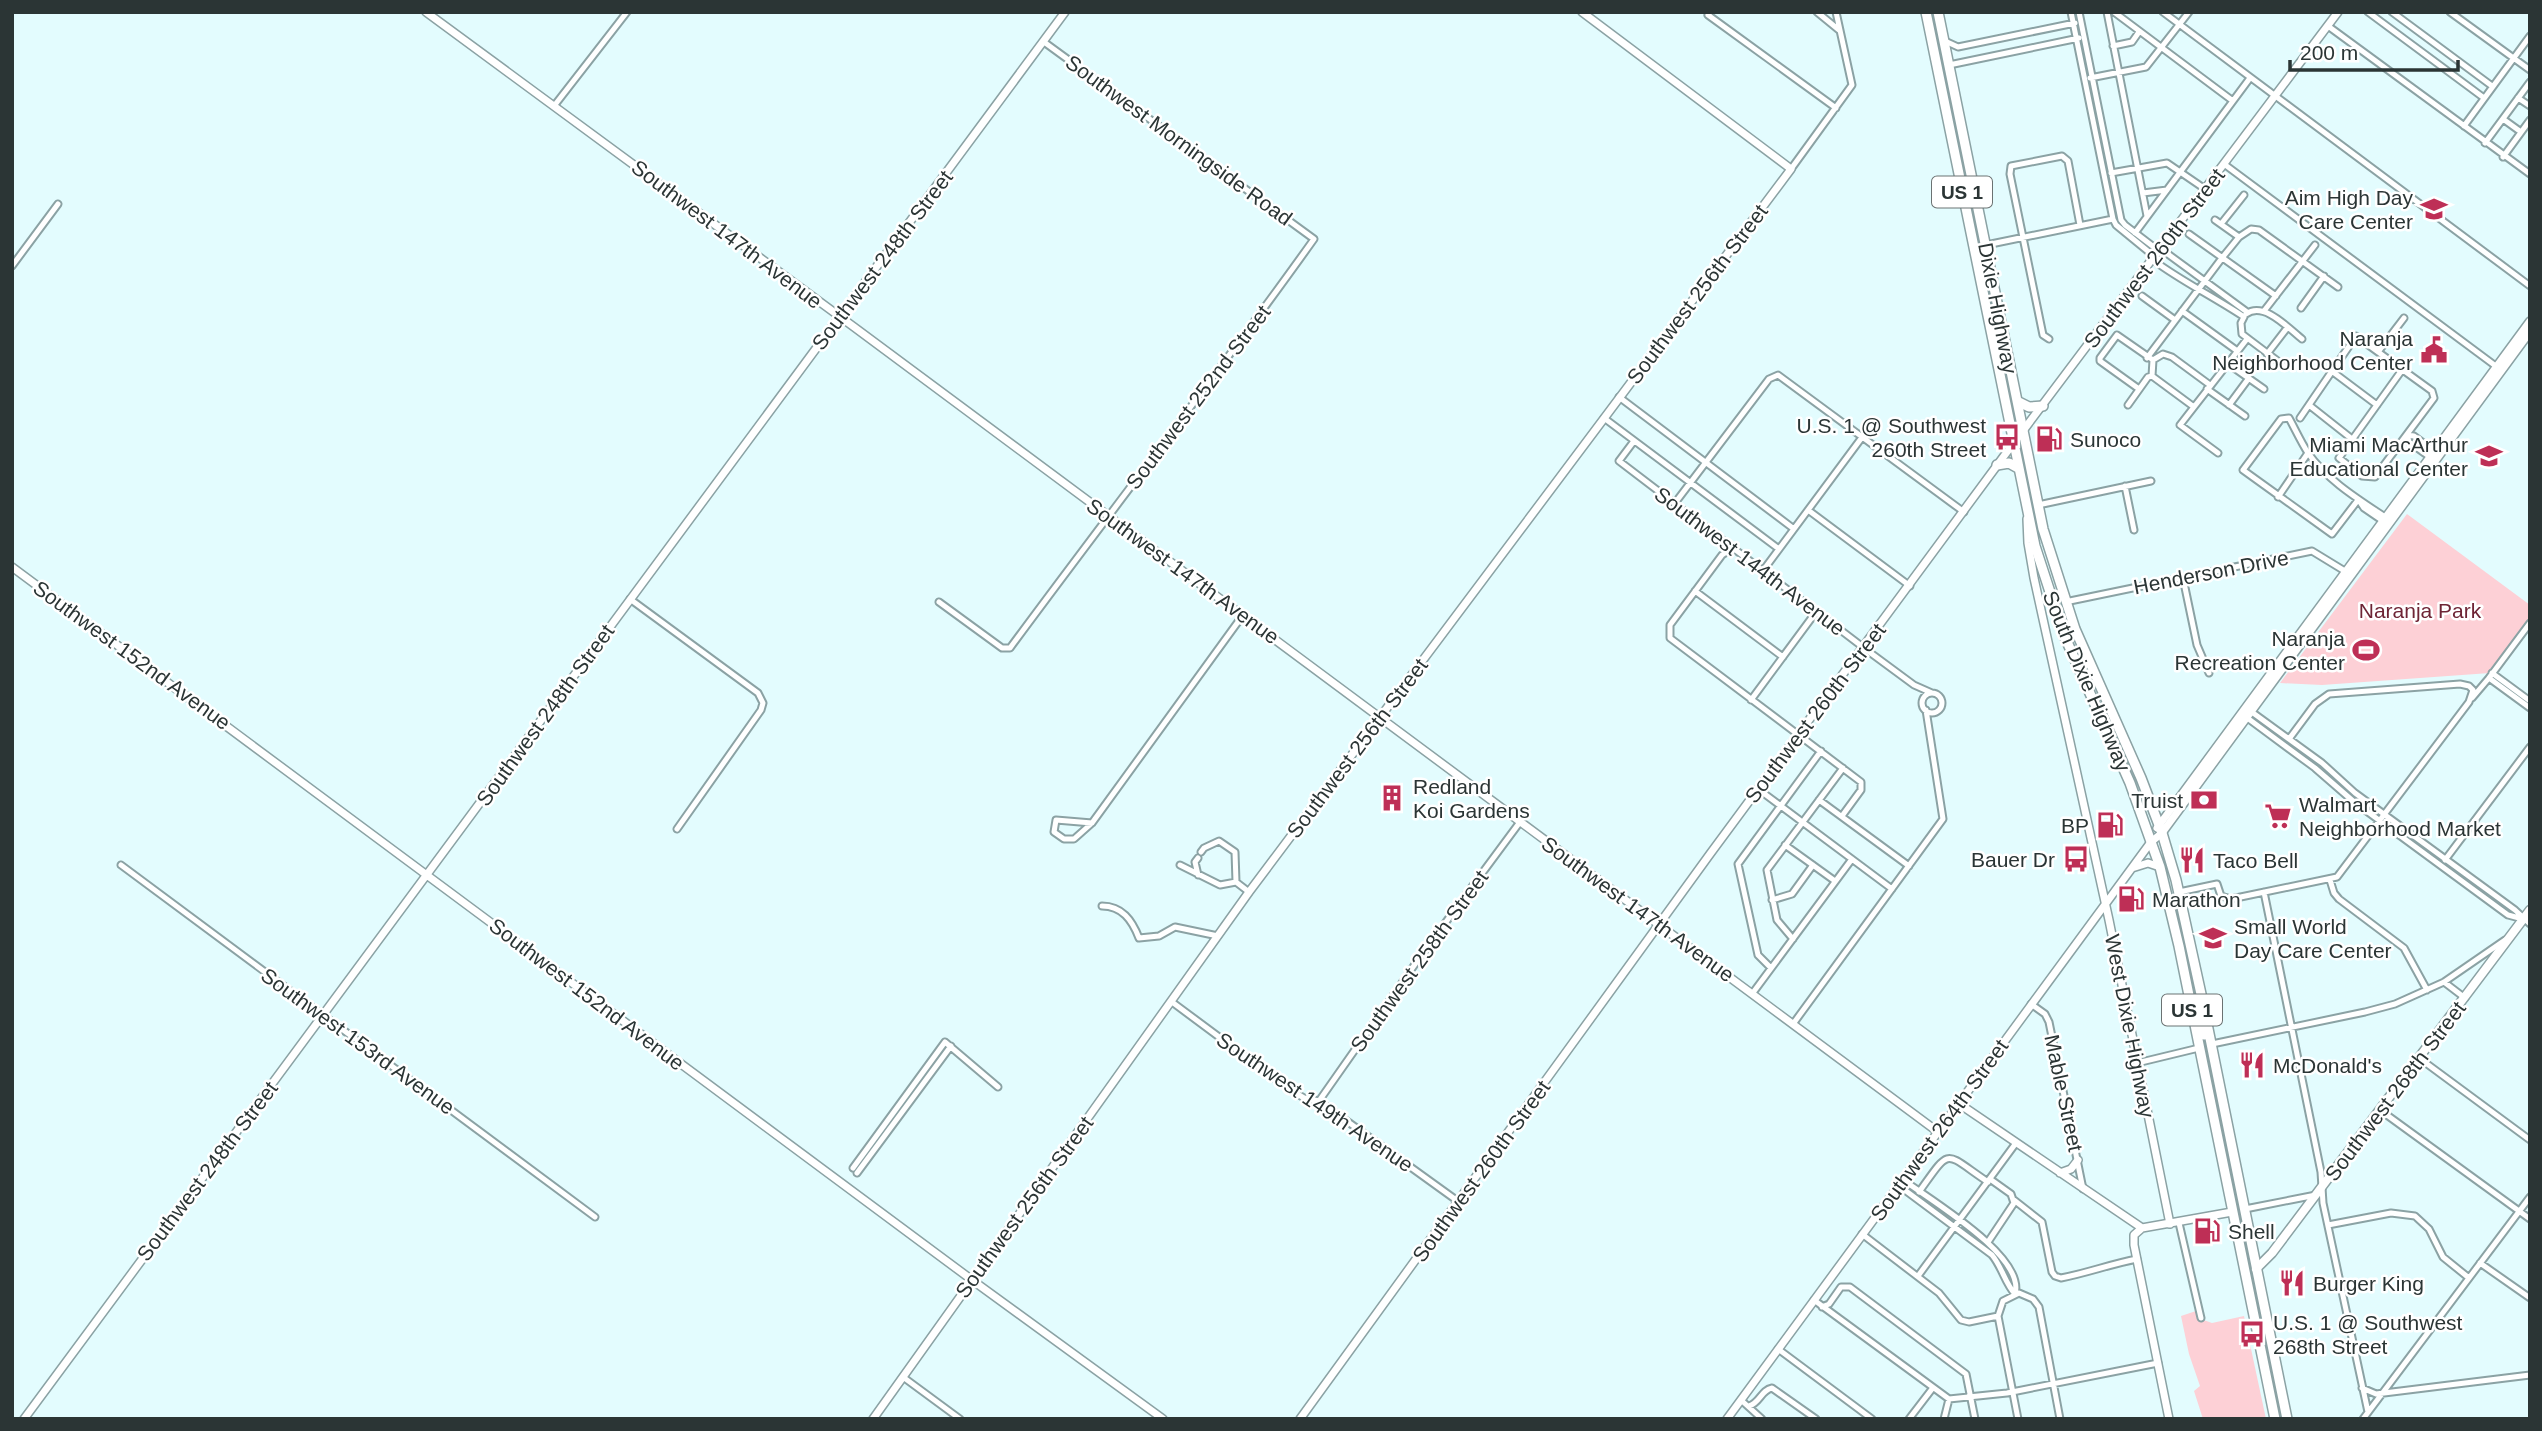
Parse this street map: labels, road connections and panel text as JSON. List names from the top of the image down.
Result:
{
  "streets": {
    "highway": ["US 1", "Dixie Highway", "South Dixie Highway"],
    "main road": ["Southwest 268th Street"],
    "street": [
      "Southwest Morningside Road",
      "Southwest 147th Avenue",
      "Southwest 260th Street",
      "Southwest 248th Street",
      "Southwest 256th Street",
      "Southwest 252nd Street",
      "Southwest 144th Avenue",
      "Henderson Drive",
      "Southwest 152nd Avenue",
      "Southwest 258th Street",
      "West Dixie Highway",
      "Southwest 153rd Avenue",
      "Mable Street",
      "Southwest 149th Avenue",
      "Southwest 264th Street"
    ]
  },
  "crossings": [
    ["Southwest Morningside Road", "Southwest 248th Street"],
    ["Southwest Morningside Road", "Southwest 252nd Street"],
    ["Southwest 147th Avenue", "Southwest 260th Street"],
    ["Southwest 147th Avenue", "Southwest 248th Street"],
    ["Southwest 147th Avenue", "Southwest 256th Street"],
    ["Southwest 147th Avenue", "Southwest 252nd Street"],
    ["Southwest 147th Avenue", "Southwest 258th Street"],
    ["Southwest 147th Avenue", "Southwest 264th Street"],
    ["Southwest 260th Street", "Dixie Highway"],
    ["Southwest 260th Street", "Southwest 144th Avenue"],
    ["Southwest 260th Street", "Southwest 149th Avenue"],
    ["Southwest 248th Street", "Southwest 152nd Avenue"],
    ["Southwest 248th Street", "Southwest 153rd Avenue"],
    ["Southwest 256th Street", "Southwest 152nd Avenue"],
    ["Southwest 256th Street", "Southwest 149th Avenue"],
    ["Dixie Highway", "Henderson Drive"],
    ["Dixie Highway", "South Dixie Highway"],
    ["Dixie Highway", "West Dixie Highway"],
    ["Henderson Drive", "South Dixie Highway"],
    ["Henderson Drive", "Southwest 264th Street"],
    ["South Dixie Highway", "West Dixie Highway"],
    ["South Dixie Highway", "Southwest 268th Street"],
    ["South Dixie Highway", "Southwest 264th Street"],
    ["Southwest 258th Street", "Southwest 149th Avenue"],
    ["West Dixie Highway", "Southwest 264th Street"],
    ["Mable Street", "Southwest 264th Street"]
  ],
  "parks": ["Naranja Park"],
  "places": {
    "school or university": ["Aim High Day Care Center", "Miami MacArthur Educational Center", "Small World Day Care Center"],
    "public building": ["Naranja Neighborhood Center"],
    "bus stop": ["U.S. 1 @ Southwest 260th Street", "Bauer Dr", "U.S. 1 @ Southwest 268th Street"],
    "fuel station": [
      "Sunoco",
      "BP",
      "Marathon",
      "Shell"
    ],
    "sports": ["Naranja Recreation Center"],
    "building": ["Redland Koi Gardens"],
    "bank": ["Truist"],
    "supermarket": ["Walmart Neighborhood Market"],
    "restaurant": ["Taco Bell", "McDonald's", "Burger King"]
  },
  "scale_bar": "200 m"
}
